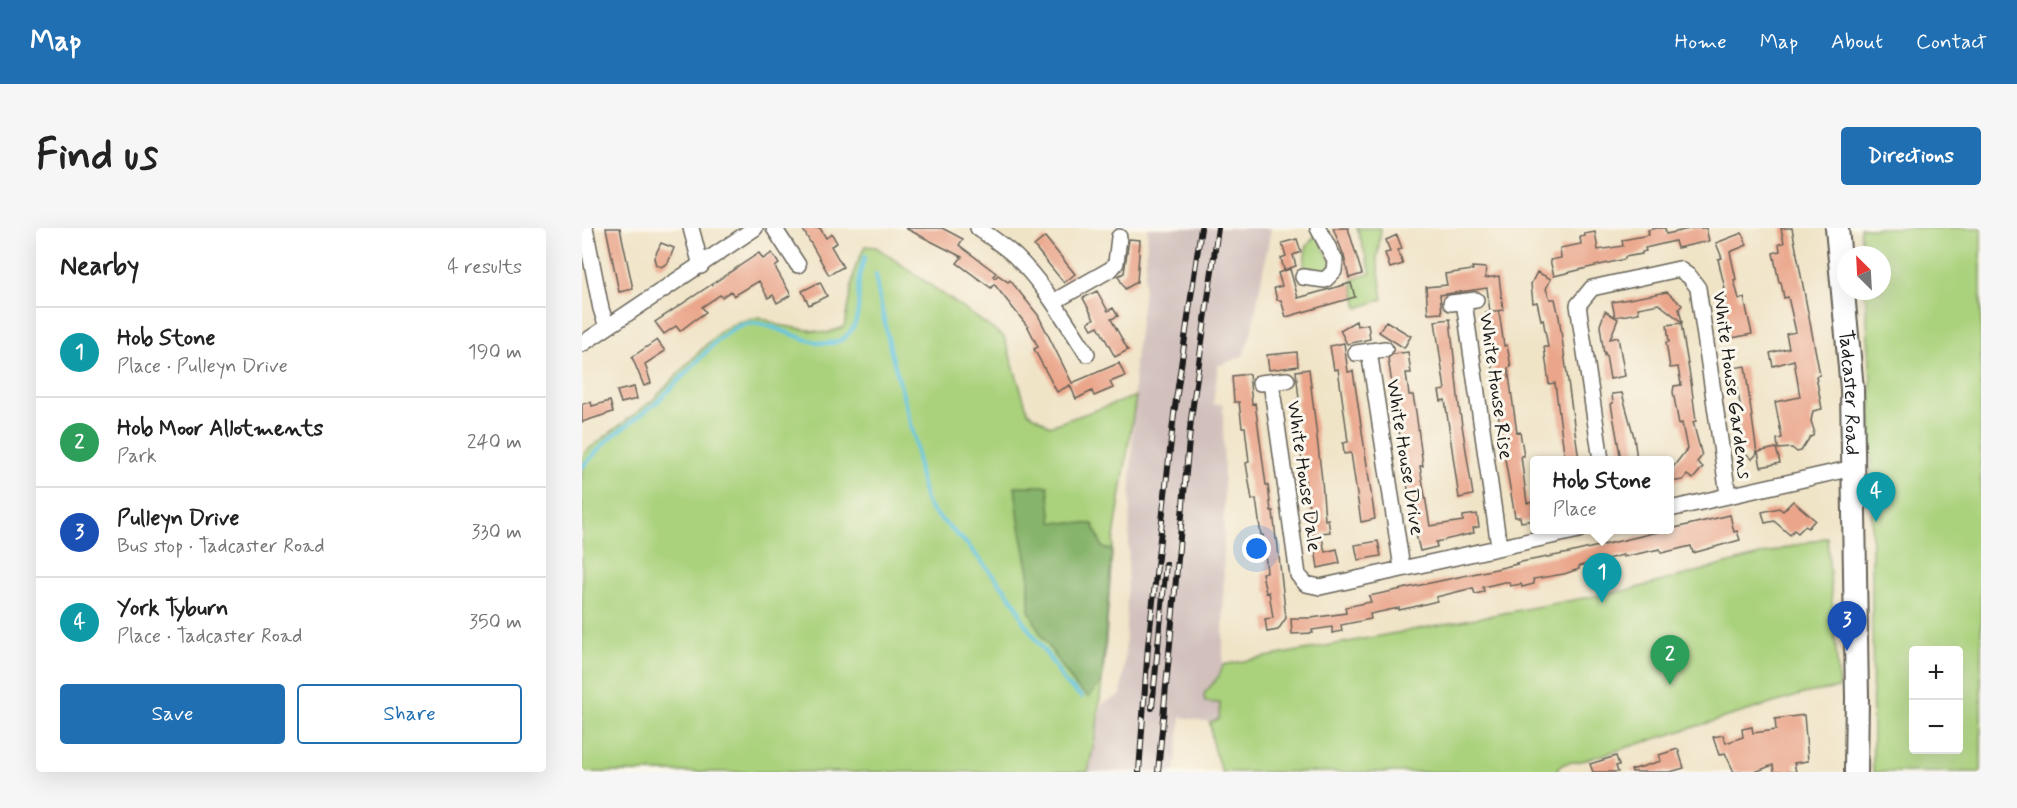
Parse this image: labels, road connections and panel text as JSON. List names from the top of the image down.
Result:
{
  "streets": {
    "main road": ["Tadcaster Road"],
    "street": [
      "White House Gardens",
      "White House Rise",
      "White House Drive",
      "White House Dale"
    ]
  },
  "crossings": [
    ["White House Drive", "White House Dale"]
  ],
  "north": "top left",
  "page": {
    "header": "Map",
    "nav": [
      "Home",
      "Map",
      "About",
      "Contact"
    ],
    "buttons": [
      "Directions",
      ["Save", "Share"]
    ],
    "title": "Find us",
    "heading": ["Nearby", "4 results"],
    "list": [
      {
        "mark": "1",
        "name": "Hob Stone",
        "note": "Place · Pulleyn Drive",
        "value": "190 m"
      },
      {
        "mark": "2",
        "name": "Hob Moor Allotments",
        "note": "Park",
        "value": "240 m"
      },
      {
        "mark": "3",
        "name": "Pulleyn Drive",
        "note": "Bus stop · Tadcaster Road",
        "value": "330 m"
      },
      {
        "mark": "4",
        "name": "York Tyburn",
        "note": "Place · Tadcaster Road",
        "value": "350 m"
      }
    ],
    "popup": ["Hob Stone", "Place"],
    "pins": [
      "4",
      "1",
      "3",
      "2"
    ],
    "map_buttons": ["+", "−"]
  }
}
